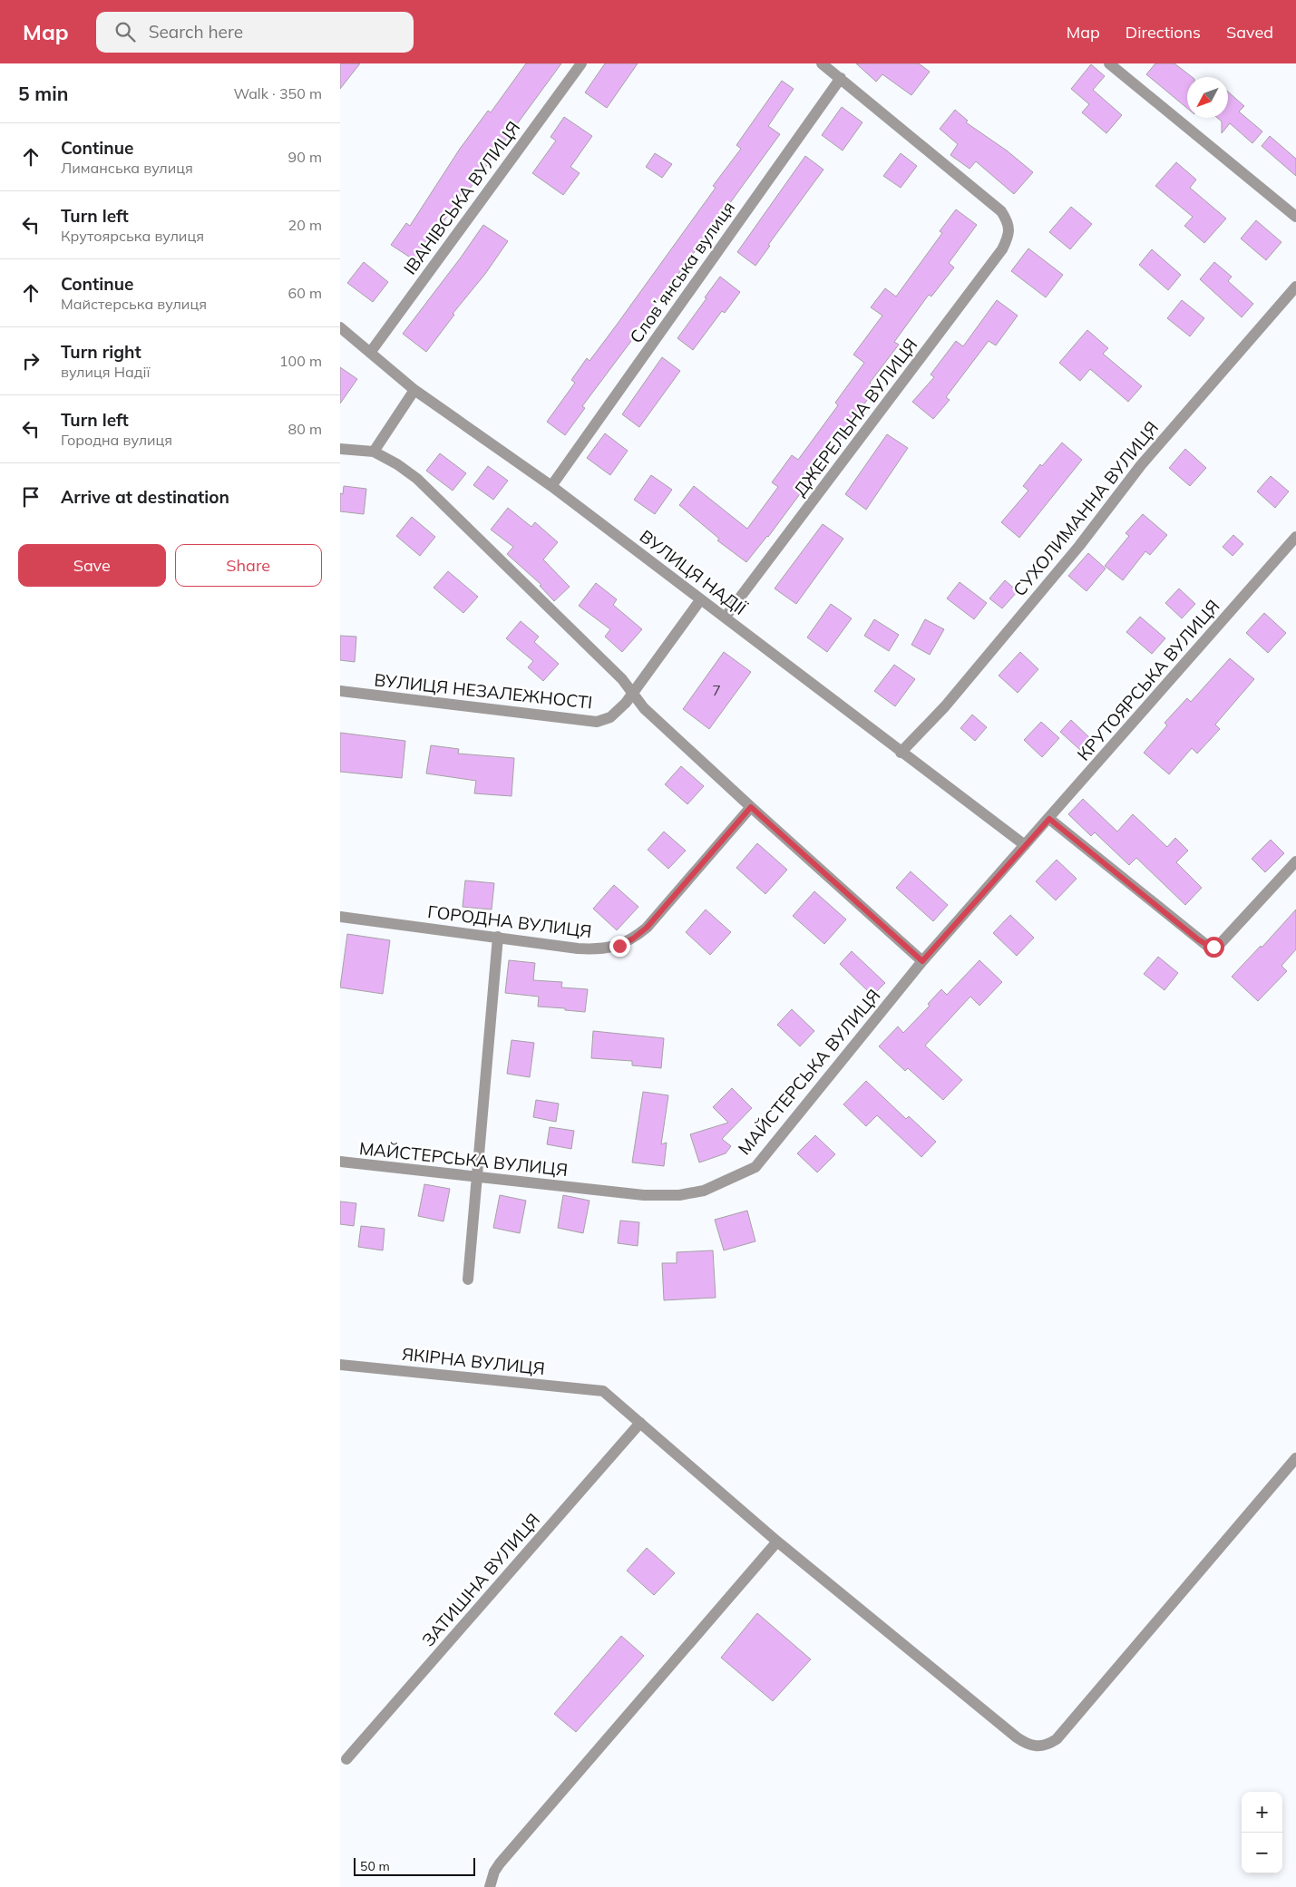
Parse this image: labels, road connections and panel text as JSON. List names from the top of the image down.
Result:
{
  "streets": {
    "street": [
      "ІВАНІВСЬКА ВУЛИЦЯ",
      "Словʼянська вулиця",
      "ДЖЕРЕЛЬНА ВУЛИЦЯ",
      "СУХОЛИМАННА ВУЛИЦЯ",
      "ВУЛИЦЯ НАДІЇ",
      "КРУТОЯРСЬКА ВУЛИЦЯ",
      "ВУЛИЦЯ НЕЗАЛЕЖНОСТІ",
      "ГОРОДНА ВУЛИЦЯ",
      "МАЙСТЕРСЬКА ВУЛИЦЯ",
      "ЯКІРНА ВУЛИЦЯ",
      "ЗАТИШНА ВУЛИЦЯ"
    ]
  },
  "crossings": [
    ["ІВАНІВСЬКА ВУЛИЦЯ", "ВУЛИЦЯ НАДІЇ"],
    ["Словʼянська вулиця", "ДЖЕРЕЛЬНА ВУЛИЦЯ"],
    ["Словʼянська вулиця", "ВУЛИЦЯ НАДІЇ"],
    ["ДЖЕРЕЛЬНА ВУЛИЦЯ", "ВУЛИЦЯ НАДІЇ"],
    ["СУХОЛИМАННА ВУЛИЦЯ", "ВУЛИЦЯ НАДІЇ"],
    ["ВУЛИЦЯ НАДІЇ", "КРУТОЯРСЬКА ВУЛИЦЯ"],
    ["ВУЛИЦЯ НАДІЇ", "ВУЛИЦЯ НЕЗАЛЕЖНОСТІ"],
    ["ВУЛИЦЯ НАДІЇ", "МАЙСТЕРСЬКА ВУЛИЦЯ"],
    ["КРУТОЯРСЬКА ВУЛИЦЯ", "МАЙСТЕРСЬКА ВУЛИЦЯ"],
    ["ЯКІРНА ВУЛИЦЯ", "ЗАТИШНА ВУЛИЦЯ"]
  ],
  "house_numbers": ["7"],
  "scale_bar": "50 m",
  "north": "bottom left",
  "page": {
    "header": "Map",
    "search": "Search here",
    "nav": ["Map", "Directions", "Saved"],
    "heading": ["5 min", "Walk · 350 m"],
    "list": [
      ["Continue", "Лиманська вулиця", "90 m"],
      ["Turn left", "Крутоярська вулиця", "20 m"],
      ["Continue", "Майстерська вулиця", "60 m"],
      ["Turn right", "вулиця Надії", "100 m"],
      ["Turn left", "Городна вулиця", "80 m"],
      "Arrive at destination"
    ],
    "buttons": ["Save", "Share"],
    "map_buttons": ["+", "−"],
    "scale": "50 m"
  }
}
